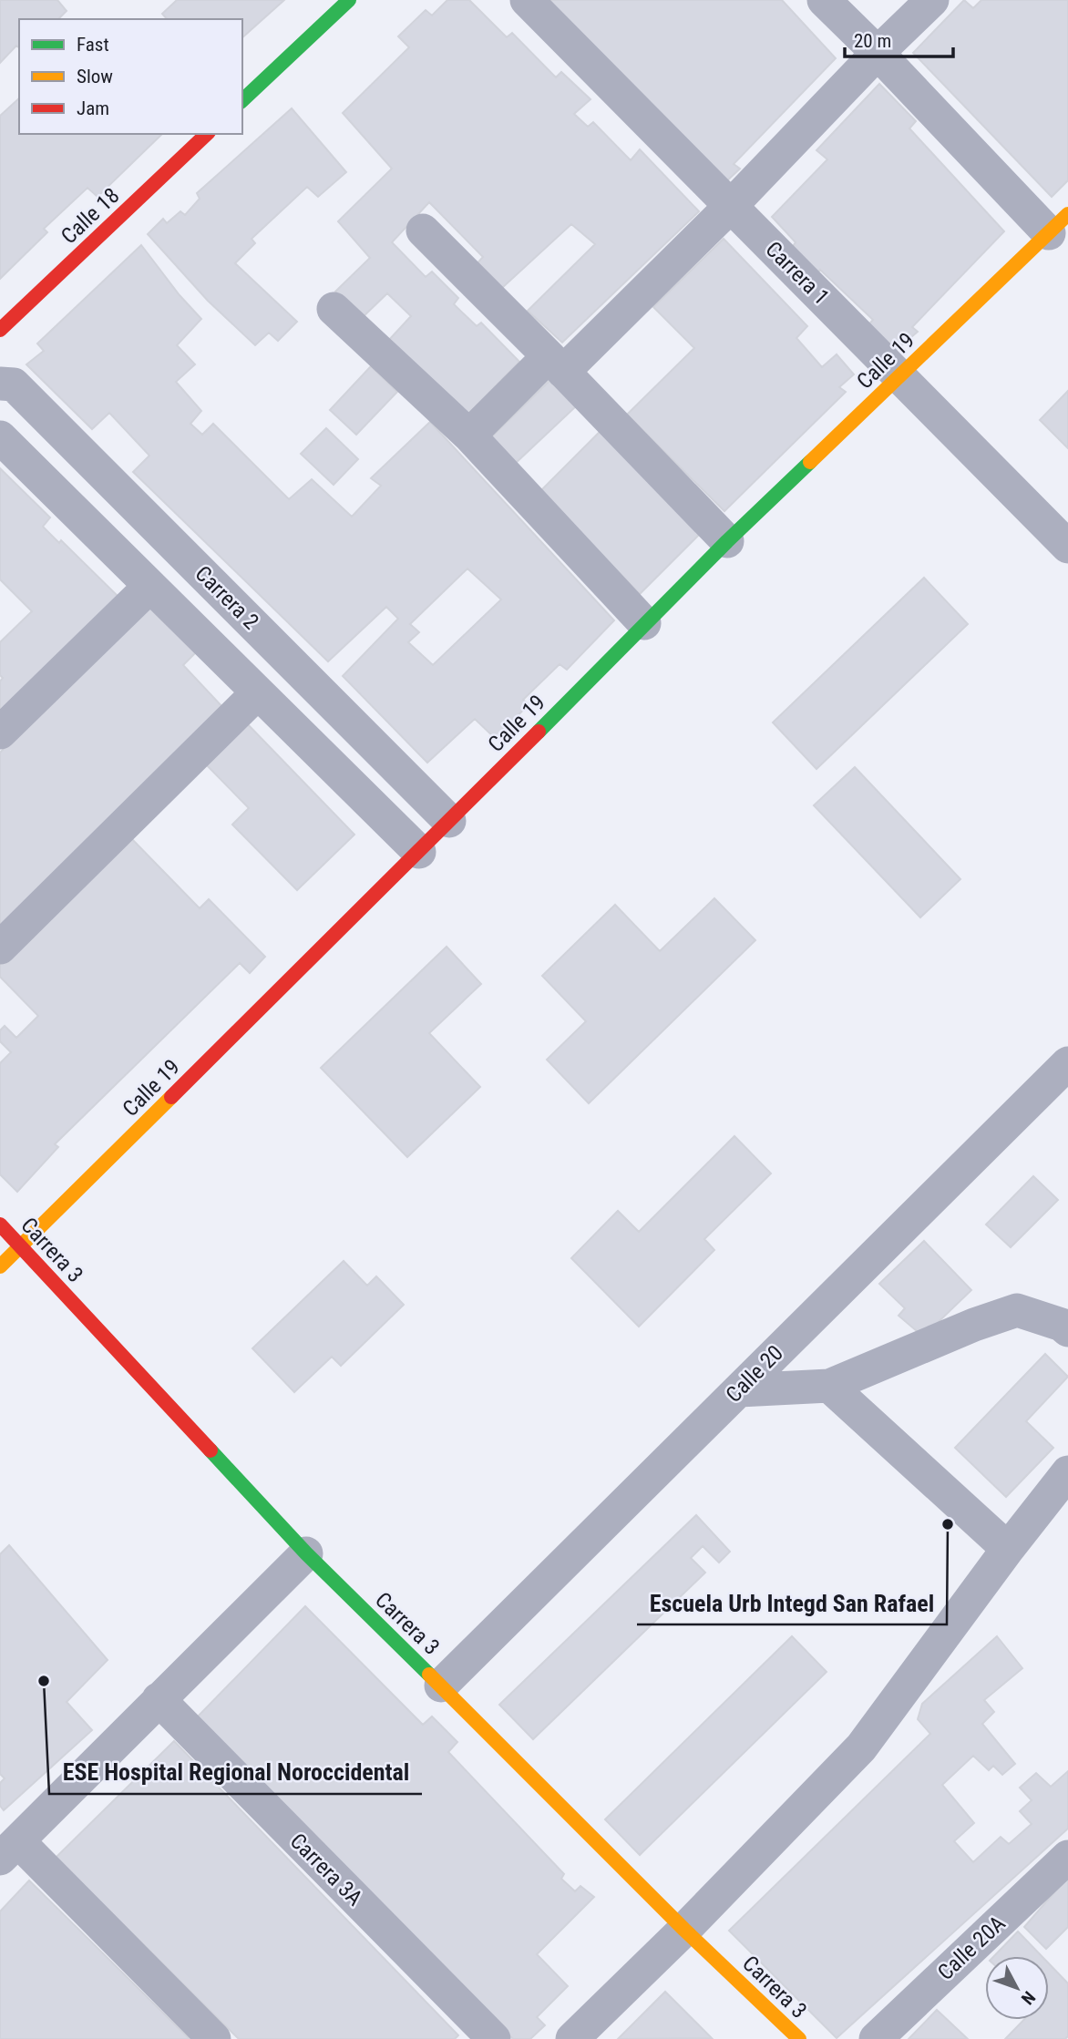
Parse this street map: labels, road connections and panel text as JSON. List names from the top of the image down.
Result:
{
  "streets": {
    "street": [
      "Calle 18",
      "Carrera 1",
      "Calle 19",
      "Carrera 2",
      "Carrera 3",
      "Calle 20",
      "Carrera 3A",
      "Calle 20A"
    ]
  },
  "crossings": [
    ["Carrera 1", "Calle 19"],
    ["Calle 19", "Carrera 2"],
    ["Calle 19", "Carrera 3"],
    ["Carrera 3", "Calle 20"]
  ],
  "places": ["Escuela Urb Integd San Rafael", "ESE Hospital Regional Noroccidental"],
  "legend": ["Fast", "Slow", "Jam"],
  "scale_bar": "20 m",
  "north": "bottom right"
}
